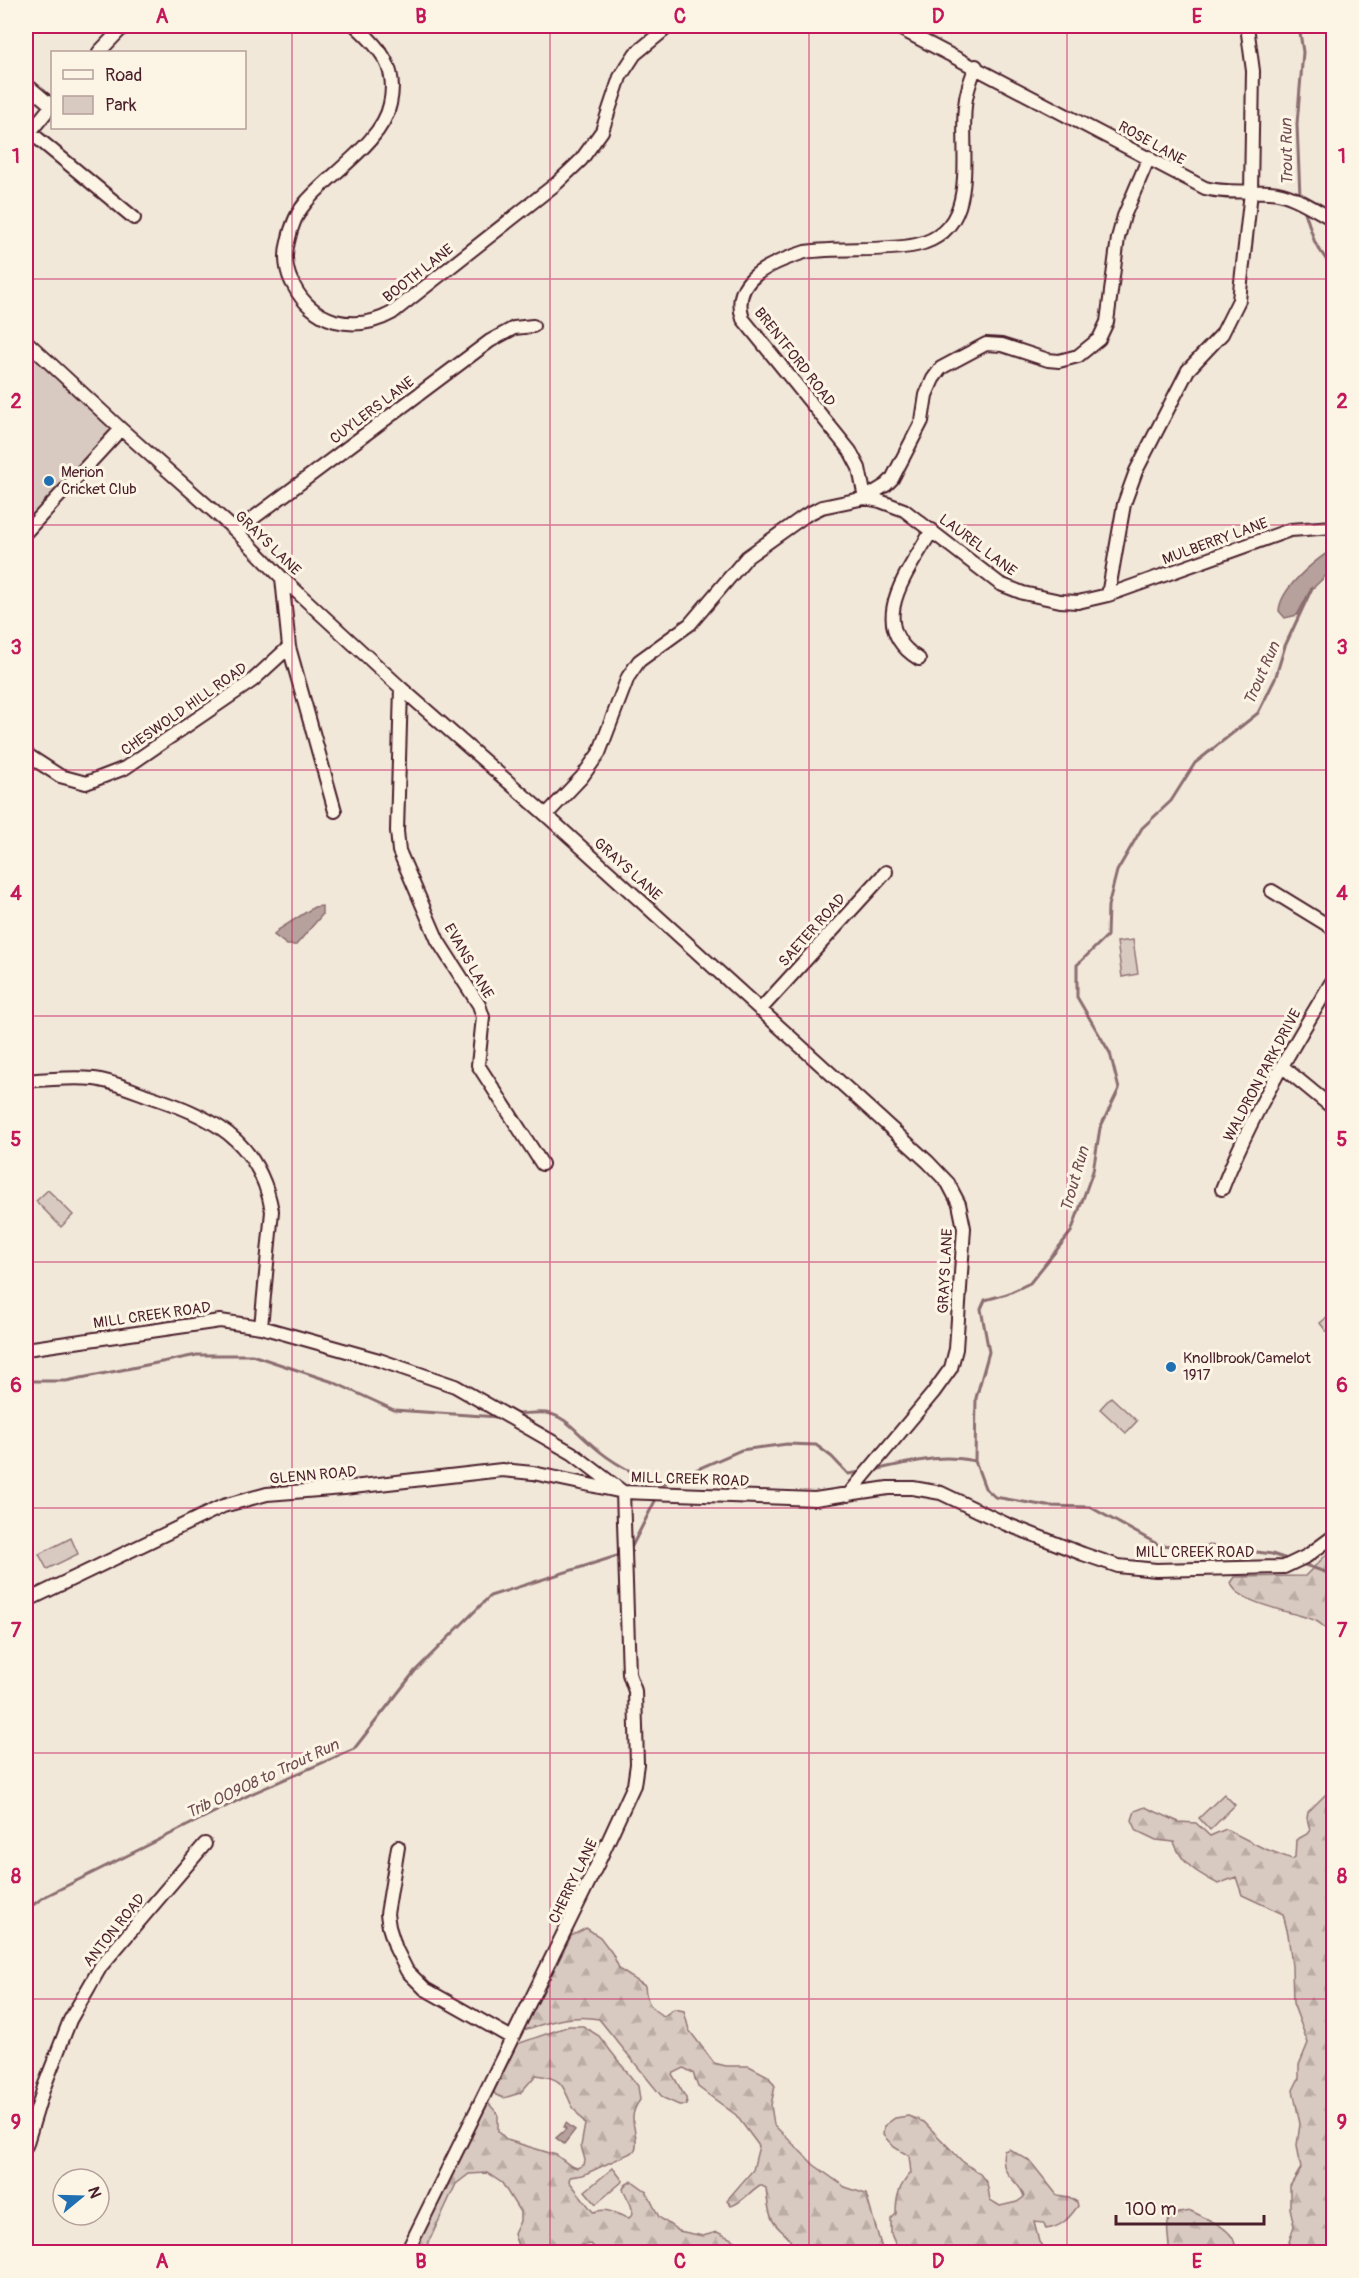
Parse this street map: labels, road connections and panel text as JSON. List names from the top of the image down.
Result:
{
  "streets": {
    "street": [
      "ROSE LANE",
      "BOOTH LANE",
      "BRENTFORD ROAD",
      "CUYLERS LANE",
      "MULBERRY LANE",
      "GRAYS LANE",
      "LAUREL LANE",
      "CHESWOLD HILL ROAD",
      "SAETER ROAD",
      "EVANS LANE",
      "WALDRON PARK DRIVE",
      "MILL CREEK ROAD",
      "GLENN ROAD",
      "CHERRY LANE",
      "ANTON ROAD"
    ]
  },
  "crossings": [
    ["ROSE LANE", "BRENTFORD ROAD"],
    ["BRENTFORD ROAD", "LAUREL LANE"],
    ["CUYLERS LANE", "GRAYS LANE"],
    ["MULBERRY LANE", "LAUREL LANE"],
    ["GRAYS LANE", "LAUREL LANE"],
    ["GRAYS LANE", "SAETER ROAD"],
    ["GRAYS LANE", "EVANS LANE"],
    ["GRAYS LANE", "MILL CREEK ROAD"],
    ["MILL CREEK ROAD", "GLENN ROAD"],
    ["MILL CREEK ROAD", "CHERRY LANE"],
    ["GLENN ROAD", "CHERRY LANE"]
  ],
  "water": ["Trout Run", "Trib 00908 to Trout Run"],
  "places": ["Merion Cricket Club", "Knollbrook/Camelot 1917"],
  "legend": ["Road", "Park"],
  "scale_bar": "100 m",
  "north": "right",
  "grid": {
    "columns": [
      "A",
      "B",
      "C",
      "D",
      "E"
    ],
    "rows": [
      "1",
      "2",
      "3",
      "4",
      "5",
      "6",
      "7",
      "8",
      "9"
    ]
  }
}
